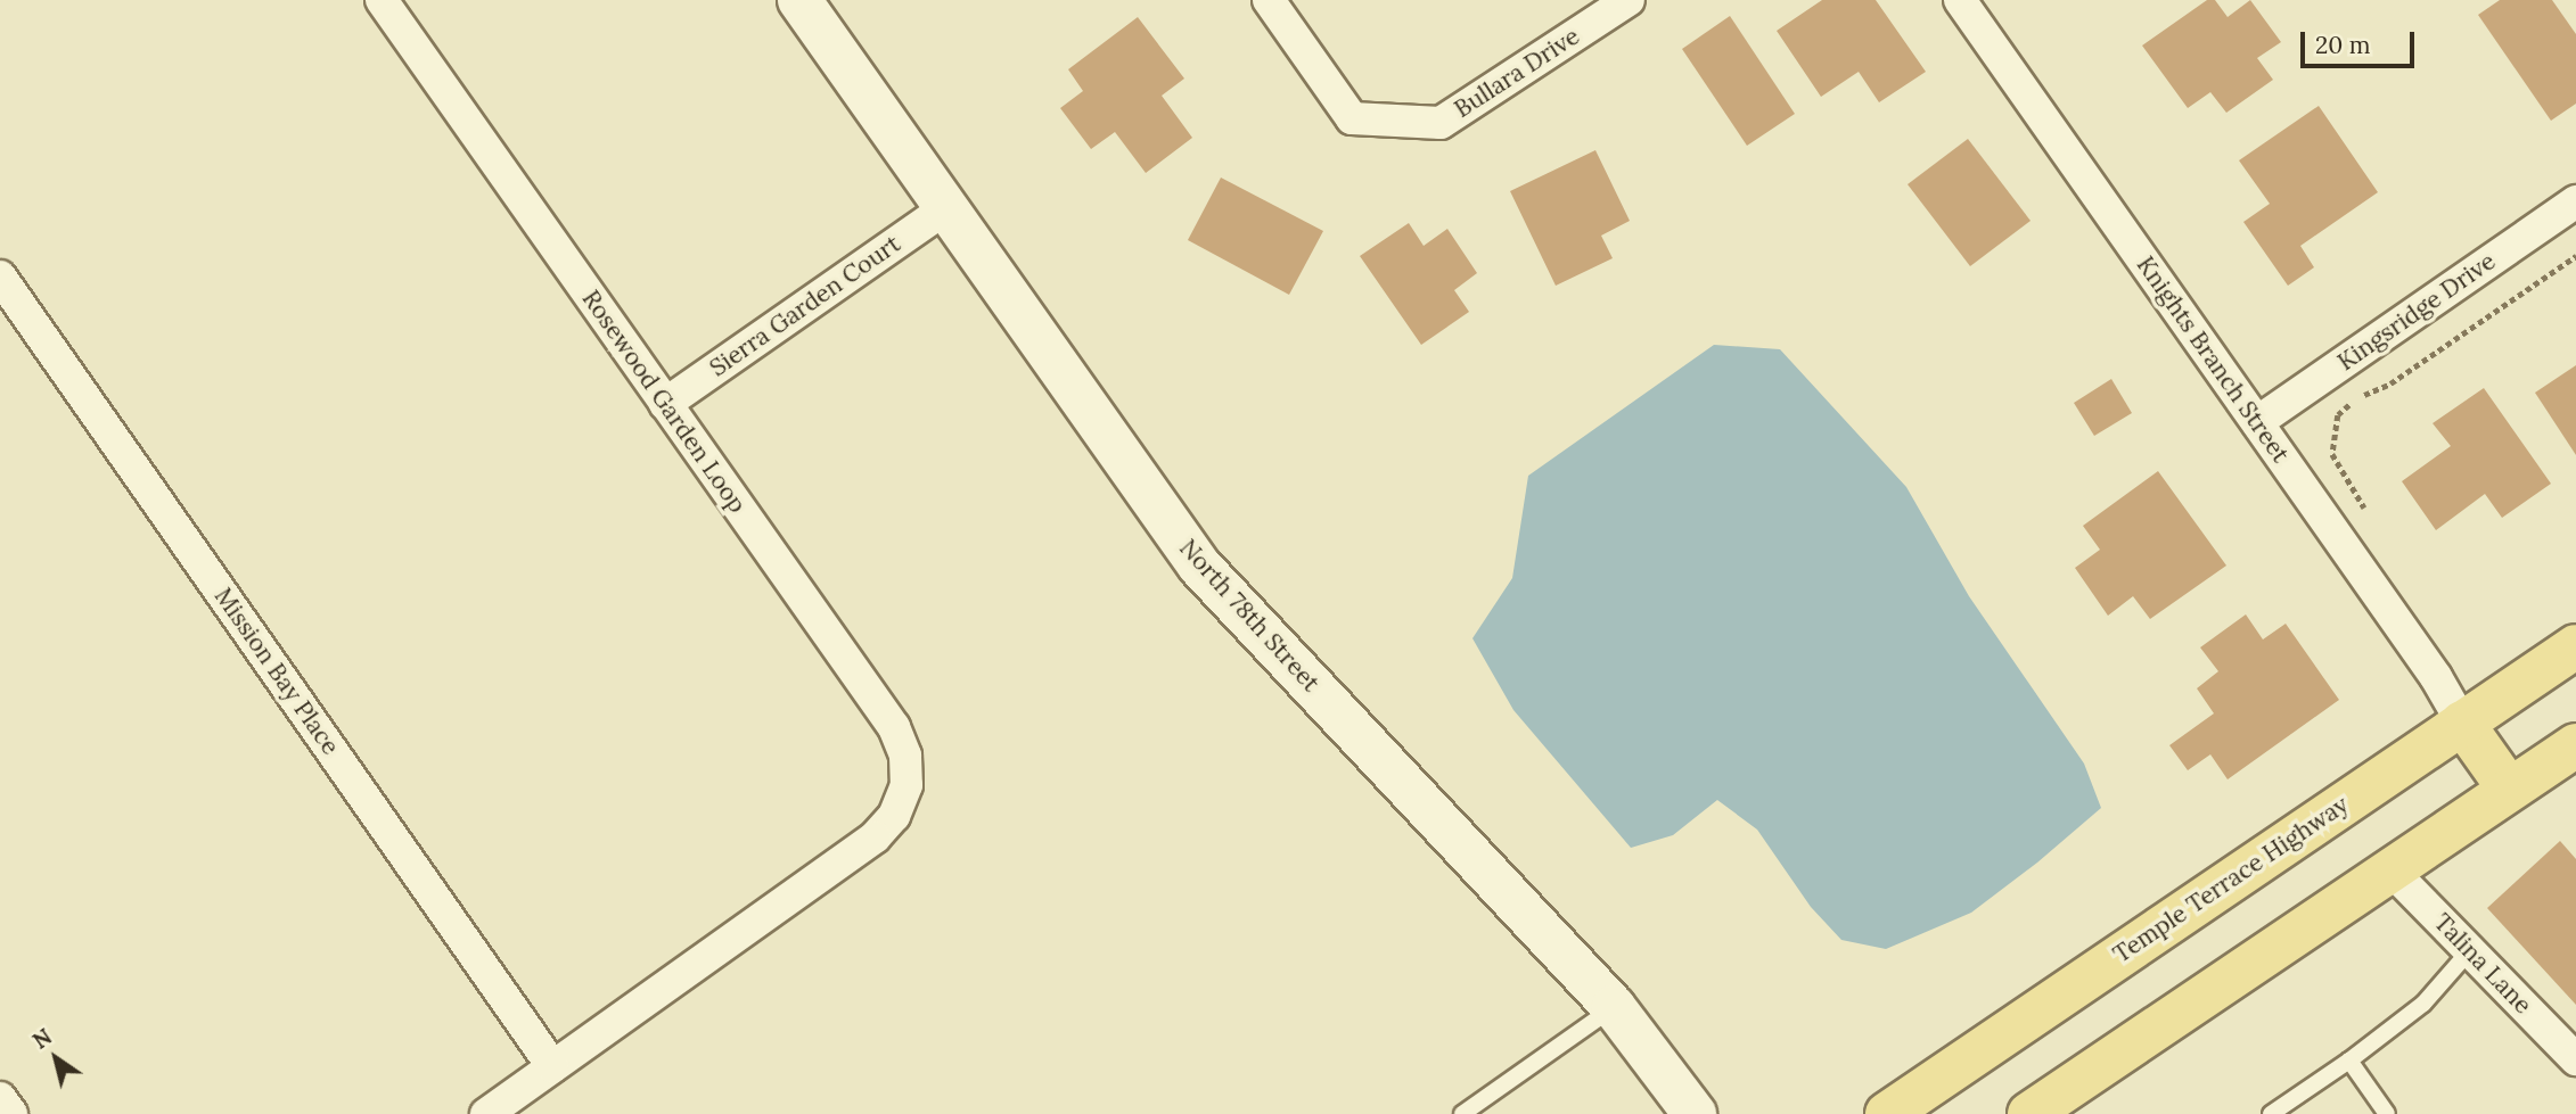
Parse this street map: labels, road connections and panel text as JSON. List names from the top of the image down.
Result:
{
  "streets": {
    "main road": ["Temple Terrace Highway"],
    "street": [
      "Bullara Drive",
      "Sierra Garden Court",
      "Kingsridge Drive",
      "Knights Branch Street",
      "Rosewood Garden Loop",
      "North 78th Street",
      "Mission Bay Place",
      "Talina Lane"
    ]
  },
  "crossings": [
    ["Sierra Garden Court", "Rosewood Garden Loop"],
    ["Sierra Garden Court", "North 78th Street"],
    ["Kingsridge Drive", "Knights Branch Street"],
    ["Knights Branch Street", "Temple Terrace Highway"],
    ["Rosewood Garden Loop", "Mission Bay Place"]
  ],
  "scale_bar": "20 m",
  "north": "top left"
}
